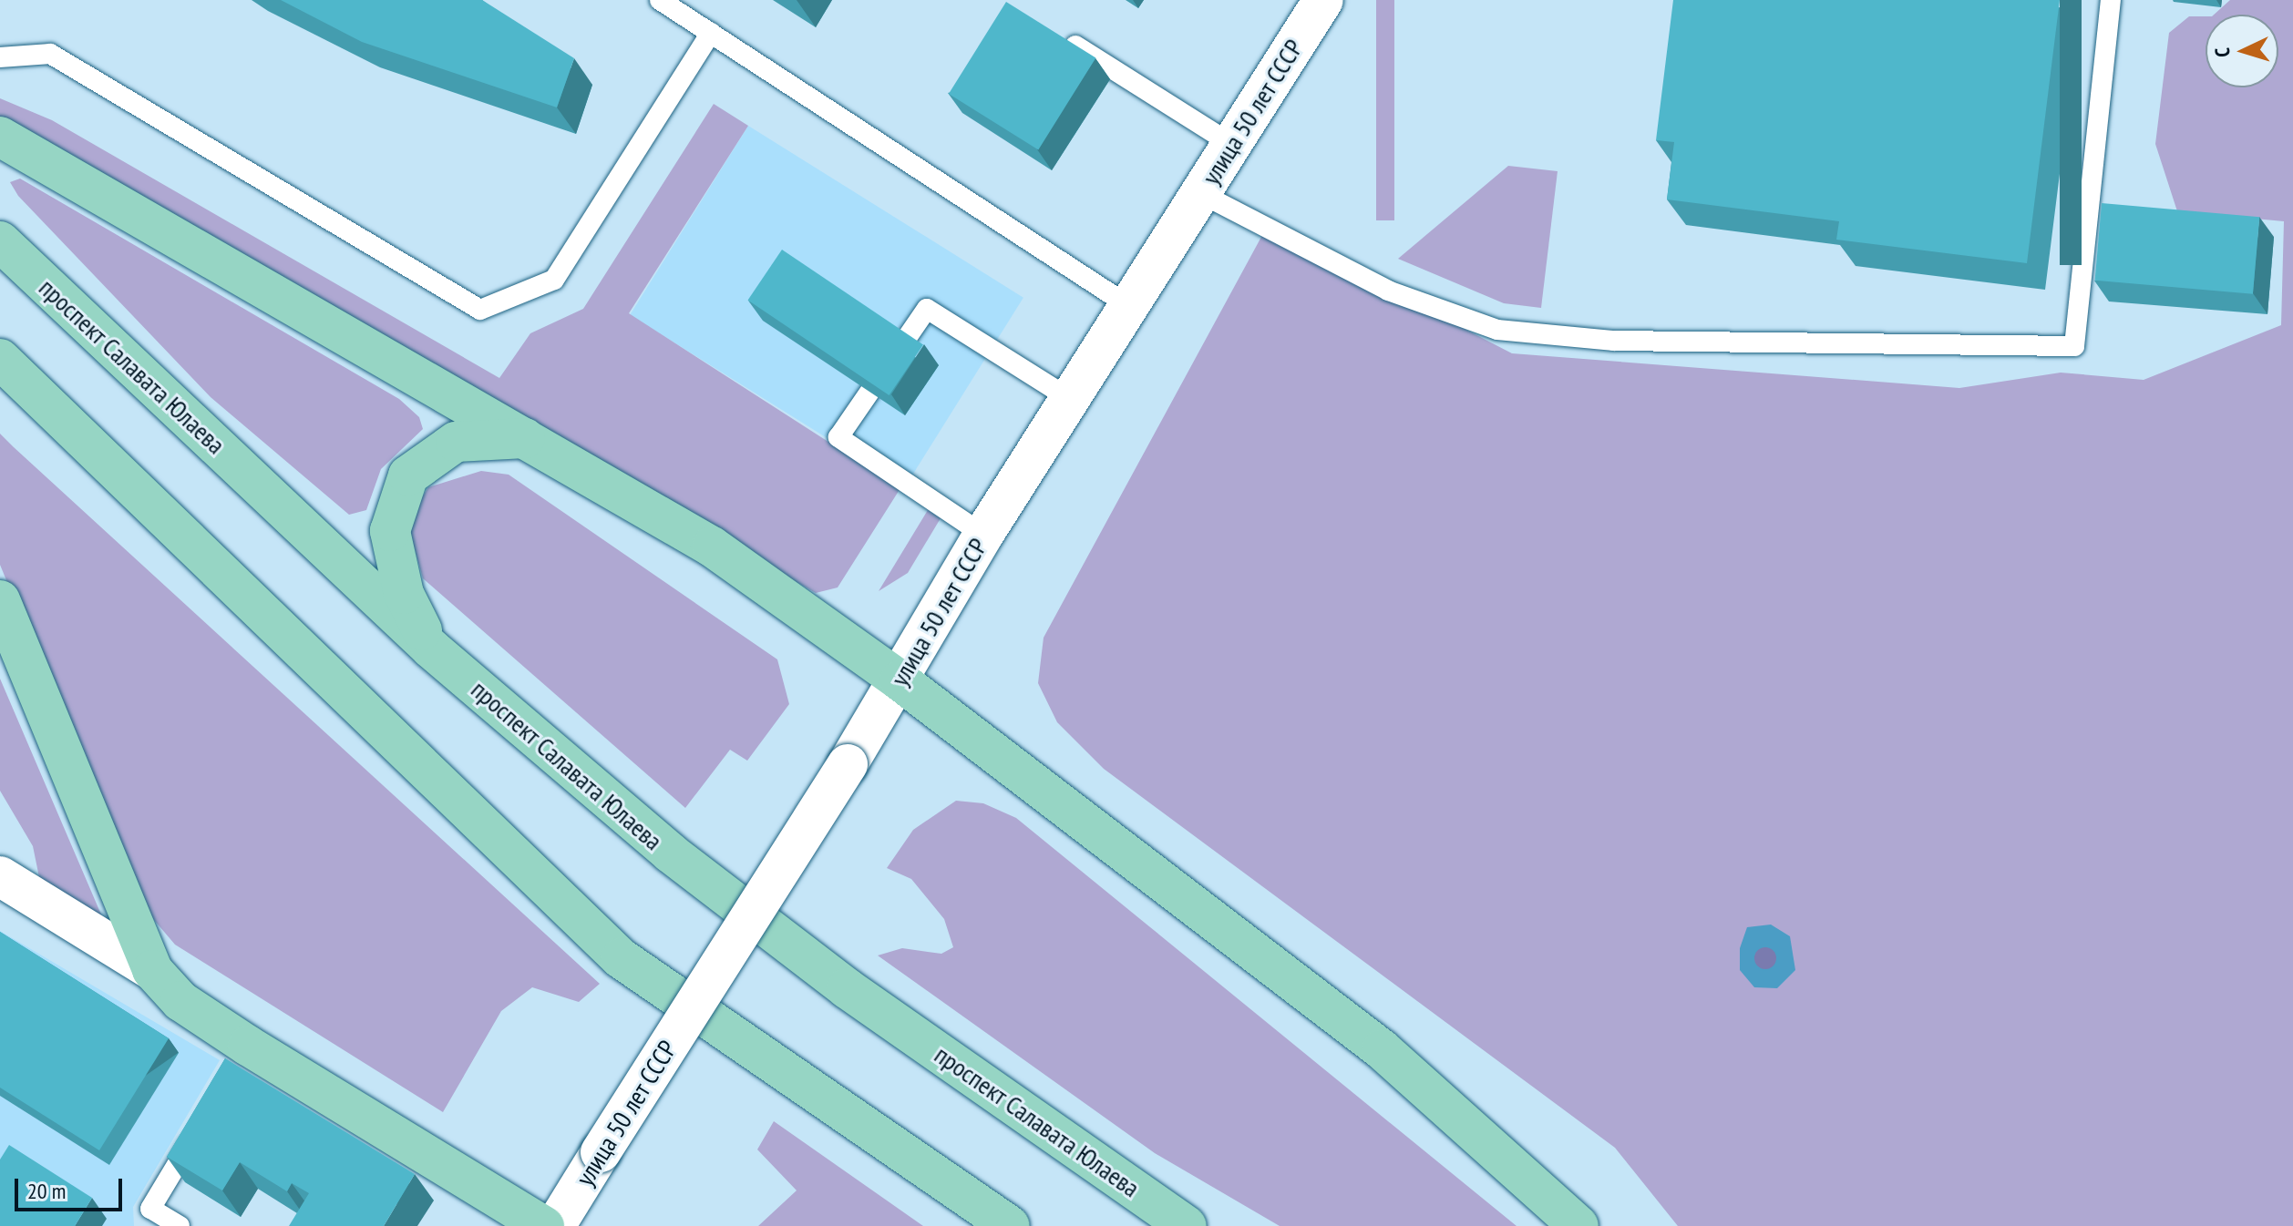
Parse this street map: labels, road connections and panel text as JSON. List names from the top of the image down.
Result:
{
  "streets": {
    "main road": ["улица 50 лет СССР", "проспект Салавата Юлаева"]
  },
  "scale_bar": "20 m",
  "north": "left"
}
